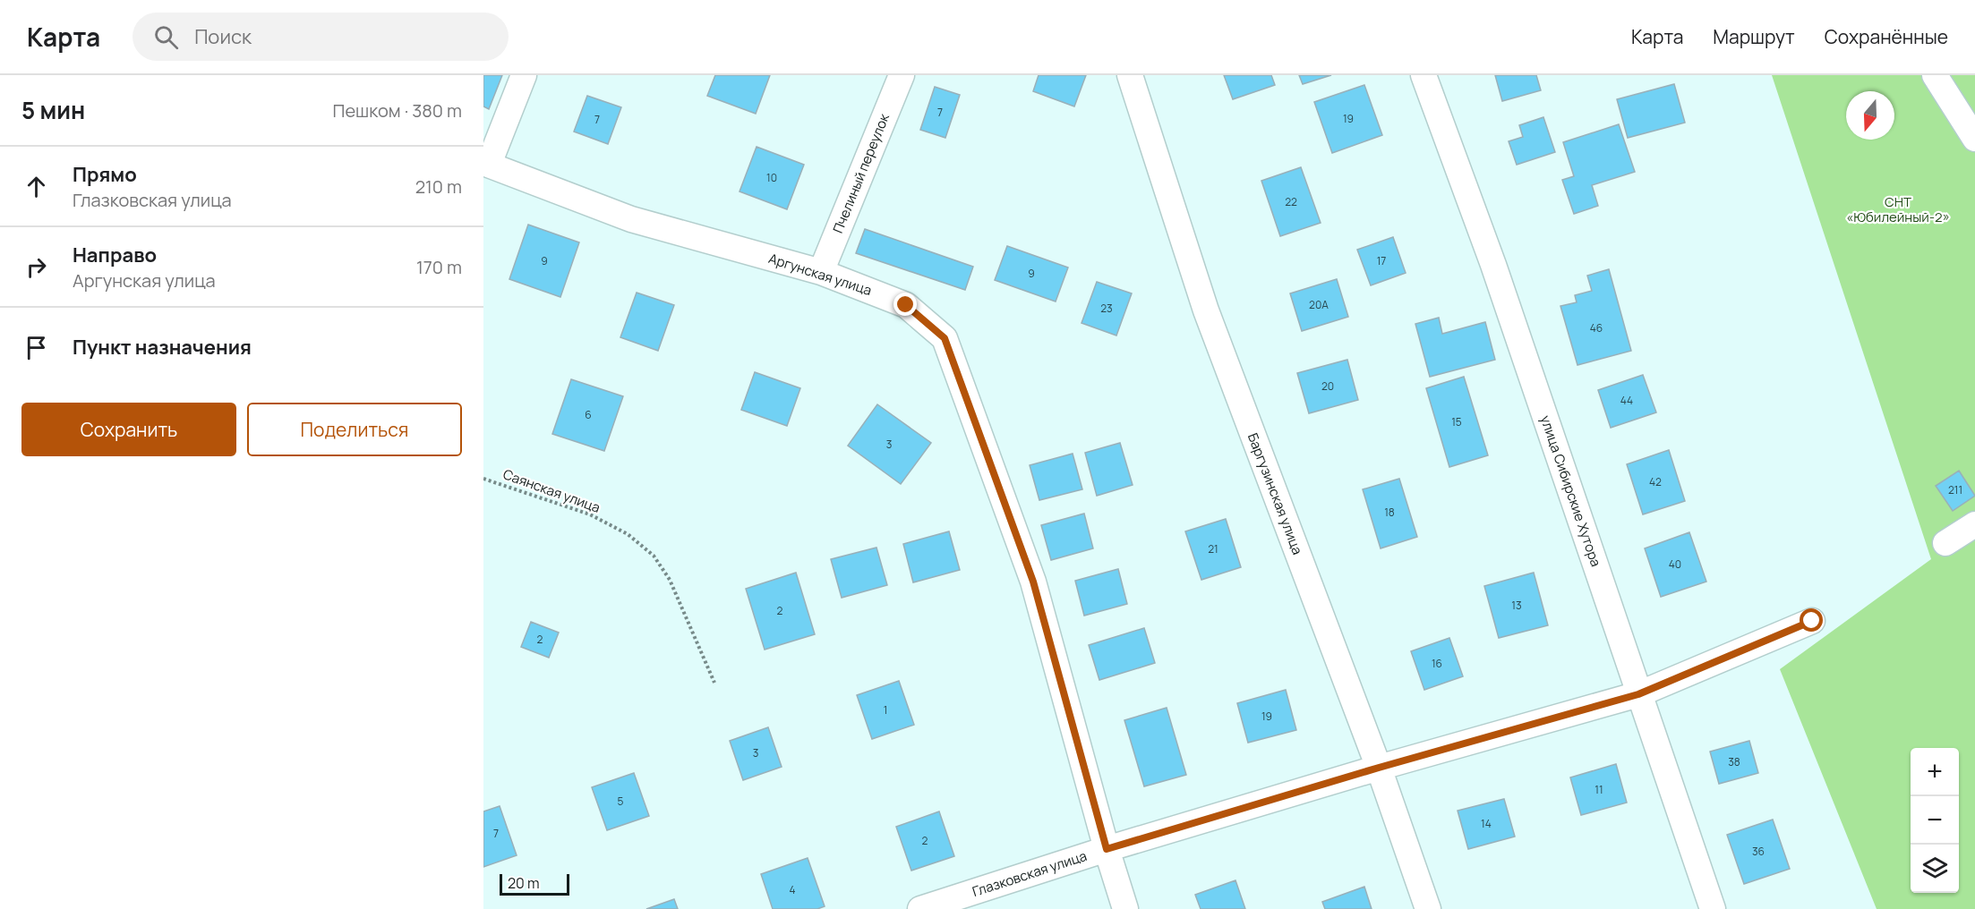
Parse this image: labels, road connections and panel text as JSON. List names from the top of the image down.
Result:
{
  "streets": {
    "street": [
      "Пчелиный переулок",
      "Аргунская улица",
      "улица Сибирские Хутора",
      "Баргузинская улица",
      "Глазковская улица"
    ],
    "path": ["Саянская улица"]
  },
  "crossings": [
    ["Пчелиный переулок", "Аргунская улица"],
    ["Аргунская улица", "Глазковская улица"],
    ["улица Сибирские Хутора", "Глазковская улица"],
    ["Баргузинская улица", "Глазковская улица"]
  ],
  "parks": ["СНТ «Юбилейный-2»"],
  "house_numbers": [
    "7",
    "19",
    "7",
    "10",
    "22",
    "9",
    "17",
    "9",
    "20А",
    "23",
    "46",
    "20",
    "44",
    "6",
    "15",
    "3",
    "42",
    "211",
    "18",
    "21",
    "40",
    "13",
    "2",
    "2",
    "16",
    "1",
    "19",
    "3",
    "38",
    "11",
    "5",
    "14",
    "7",
    "2",
    "36",
    "4"
  ],
  "scale_bar": "20 m",
  "north": "bottom",
  "page": {
    "header": "Карта",
    "search": "Поиск",
    "nav": ["Карта", "Маршрут", "Сохранённые"],
    "heading": ["5 мин", "Пешком · 380 m"],
    "list": [
      ["Прямо", "Глазковская улица", "210 m"],
      ["Направо", "Аргунская улица", "170 m"],
      "Пункт назначения"
    ],
    "buttons": ["Сохранить", "Поделиться"],
    "map_buttons": ["+", "−"],
    "scale": "20 m"
  }
}
